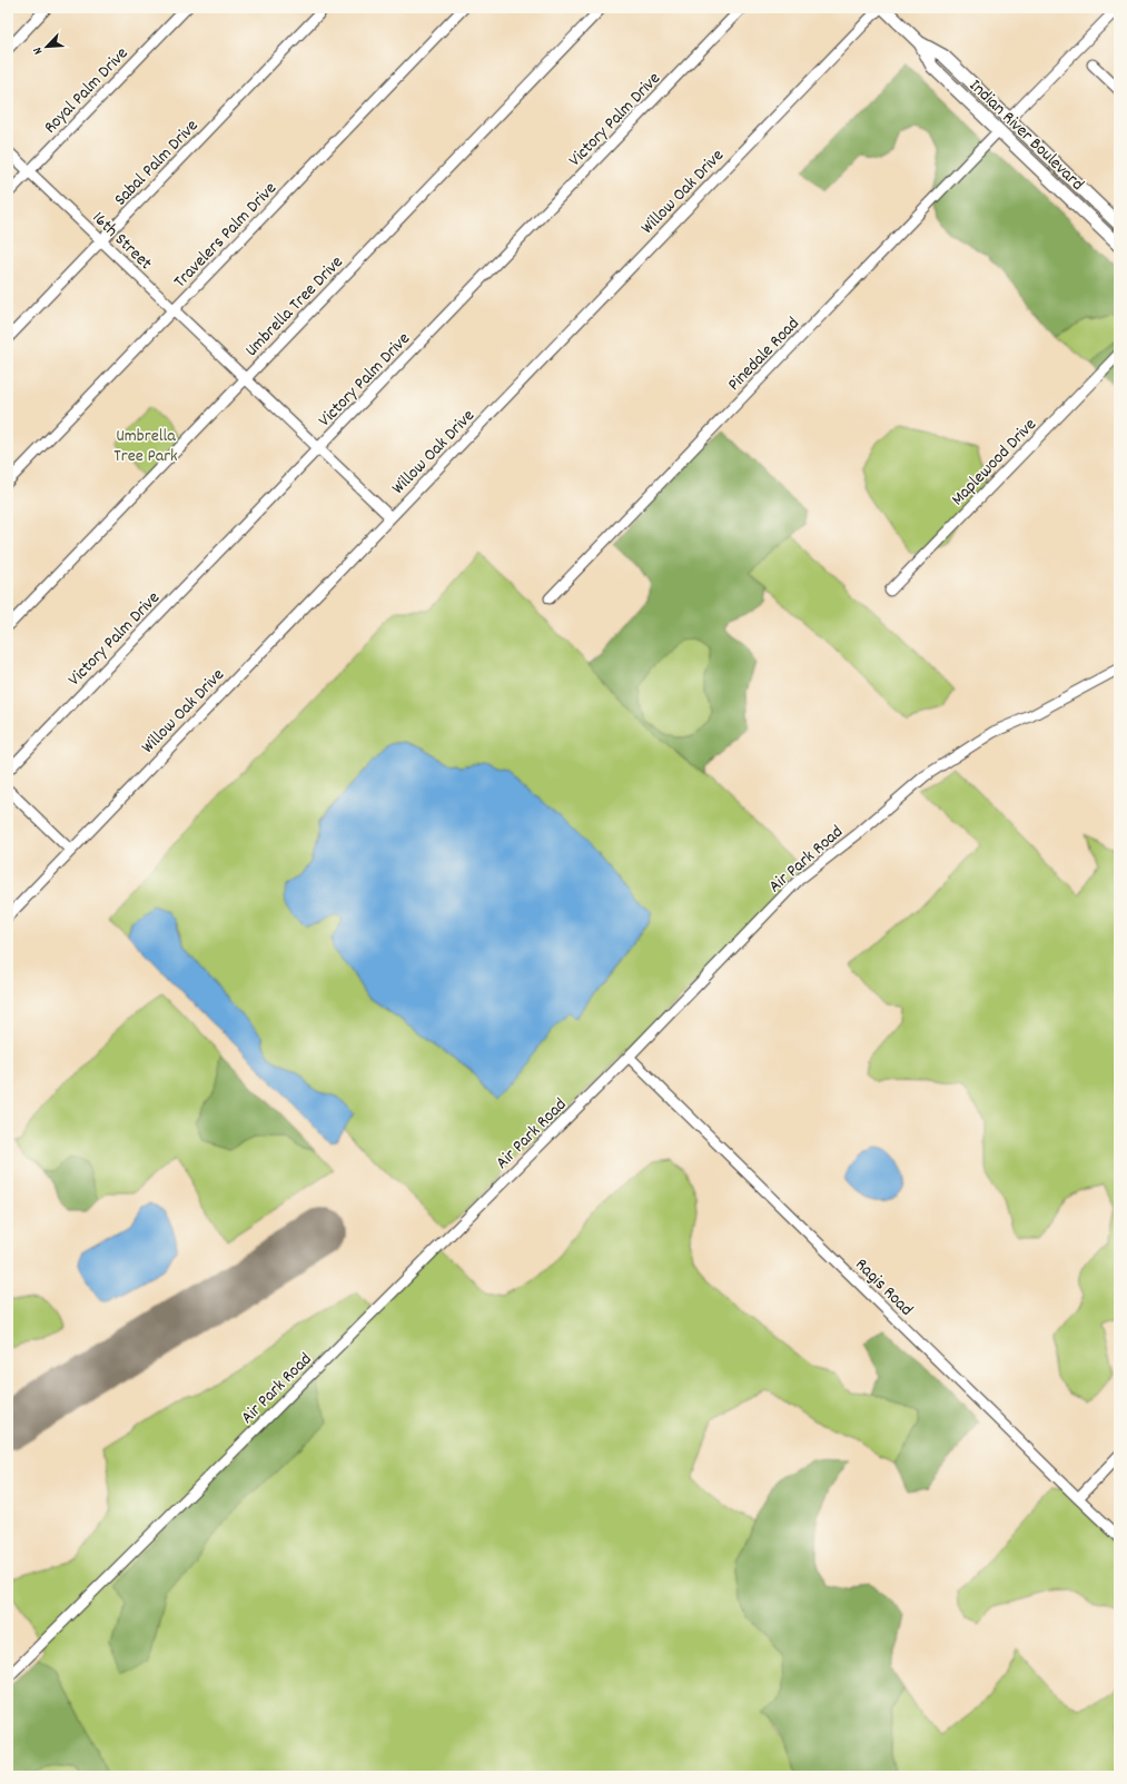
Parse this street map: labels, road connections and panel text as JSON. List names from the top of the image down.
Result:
{
  "streets": {
    "main road": ["Indian River Boulevard"],
    "street": [
      "Royal Palm Drive",
      "Victory Palm Drive",
      "Sabal Palm Drive",
      "Willow Oak Drive",
      "Travelers Palm Drive",
      "16th Street",
      "Umbrella Tree Drive",
      "Pinedale Road",
      "Maplewood Drive",
      "Air Park Road",
      "Ragis Road"
    ]
  },
  "crossings": [
    ["Royal Palm Drive", "16th Street"],
    ["Victory Palm Drive", "16th Street"],
    ["Indian River Boulevard", "Pinedale Road"],
    ["Sabal Palm Drive", "16th Street"],
    ["Willow Oak Drive", "16th Street"],
    ["Travelers Palm Drive", "16th Street"],
    ["16th Street", "Umbrella Tree Drive"],
    ["Air Park Road", "Ragis Road"]
  ],
  "parks": ["Umbrella Tree Park"],
  "north": "bottom left"
}
